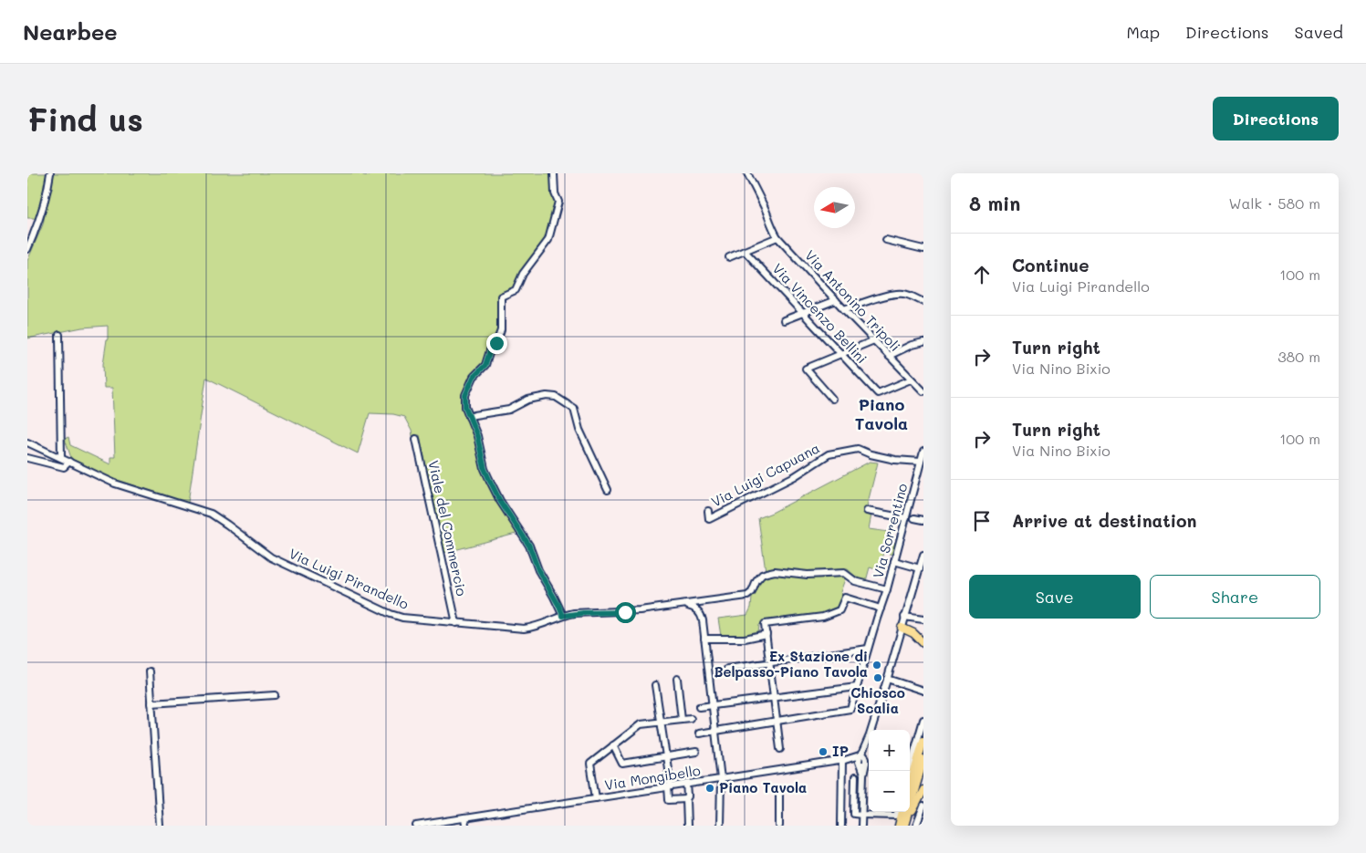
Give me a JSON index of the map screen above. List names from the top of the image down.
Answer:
{
  "streets": {
    "street": [
      "Via Antonino Tripoli",
      "Via Vincenzo Bellini",
      "Via Luigi Capuana",
      "Viale del Commercio",
      "Via Sorrentino",
      "Via Luigi Pirandello",
      "Via Mongibello"
    ]
  },
  "crossings": [
    ["Via Antonino Tripoli", "Via Vincenzo Bellini"],
    ["Via Luigi Capuana", "Via Sorrentino"],
    ["Viale del Commercio", "Via Luigi Pirandello"],
    ["Via Sorrentino", "Via Luigi Pirandello"]
  ],
  "districts": ["Piano Tavola"],
  "places": [
    "Ex Stazione di Belpasso-Piano Tavola",
    "Chiosco Scalia",
    "IP",
    "Piano Tavola"
  ],
  "north": "left",
  "page": {
    "header": "Nearbee",
    "nav": ["Map", "Directions", "Saved"],
    "buttons": [
      "Directions",
      ["Save", "Share"]
    ],
    "title": "Find us",
    "heading": ["8 min", "Walk · 580 m"],
    "list": [
      ["Continue", "Via Luigi Pirandello", "100 m"],
      ["Turn right", "Via Nino Bixio", "380 m"],
      ["Turn right", "Via Nino Bixio", "100 m"],
      "Arrive at destination"
    ],
    "map_buttons": ["+", "−"]
  }
}
